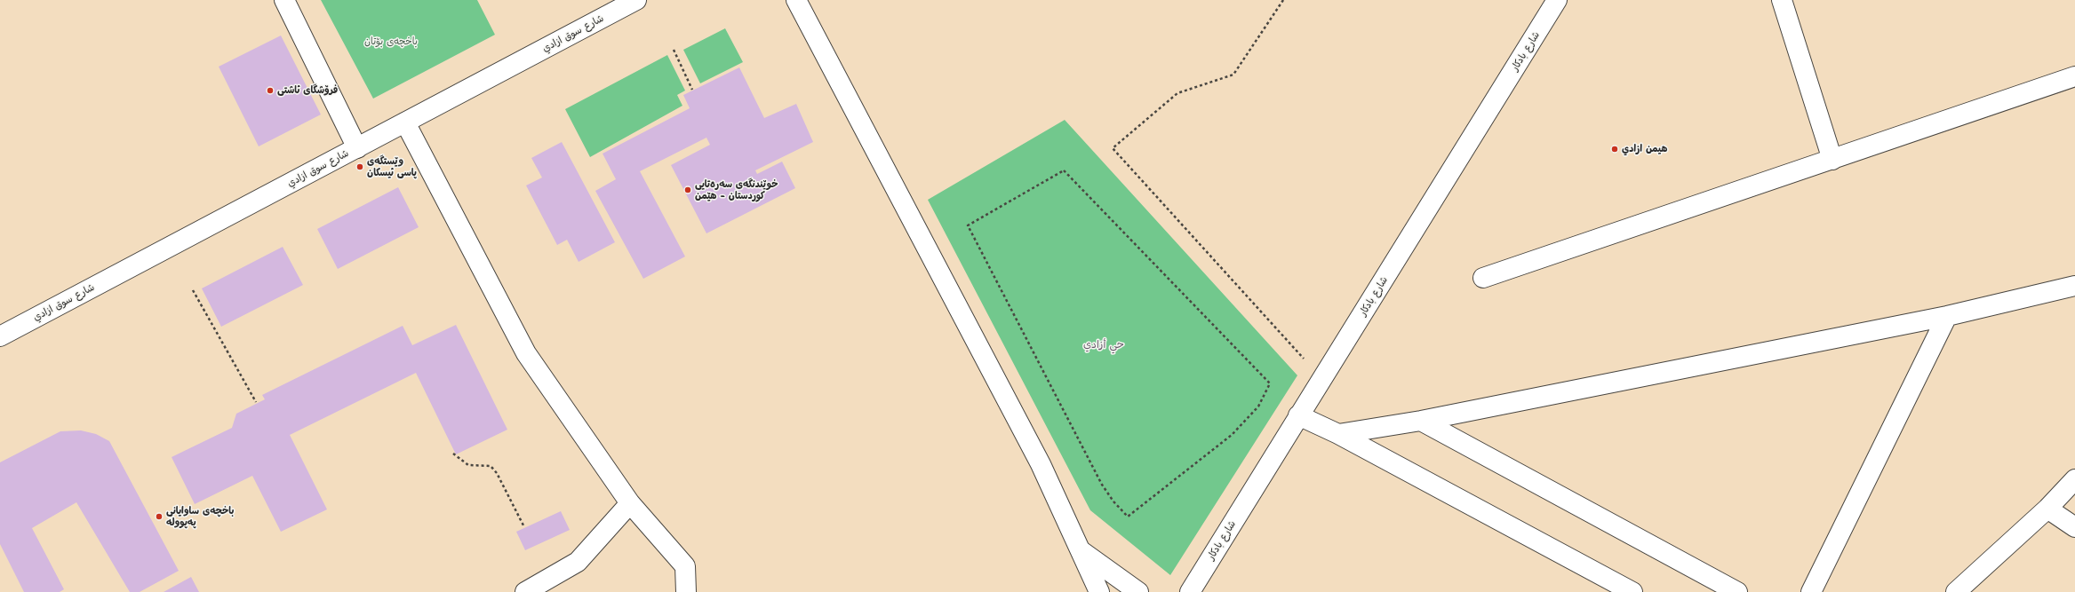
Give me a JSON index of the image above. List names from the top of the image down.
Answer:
{
  "streets": {
    "street": ["شارع سوق ازادي", "شارع بادكار"]
  },
  "districts": ["حي أزادي"],
  "parks": ["باخچەی بۆتان"],
  "places": [
    "فرۆشگای ئاشتی",
    "هيمن ازادي",
    "وێستگەی پاسی ئیسکان",
    "خوێندنگەی سەرەتایی کوردستان - هێمن",
    "باخچەی ساوایانی پەپوولە"
  ]
}
